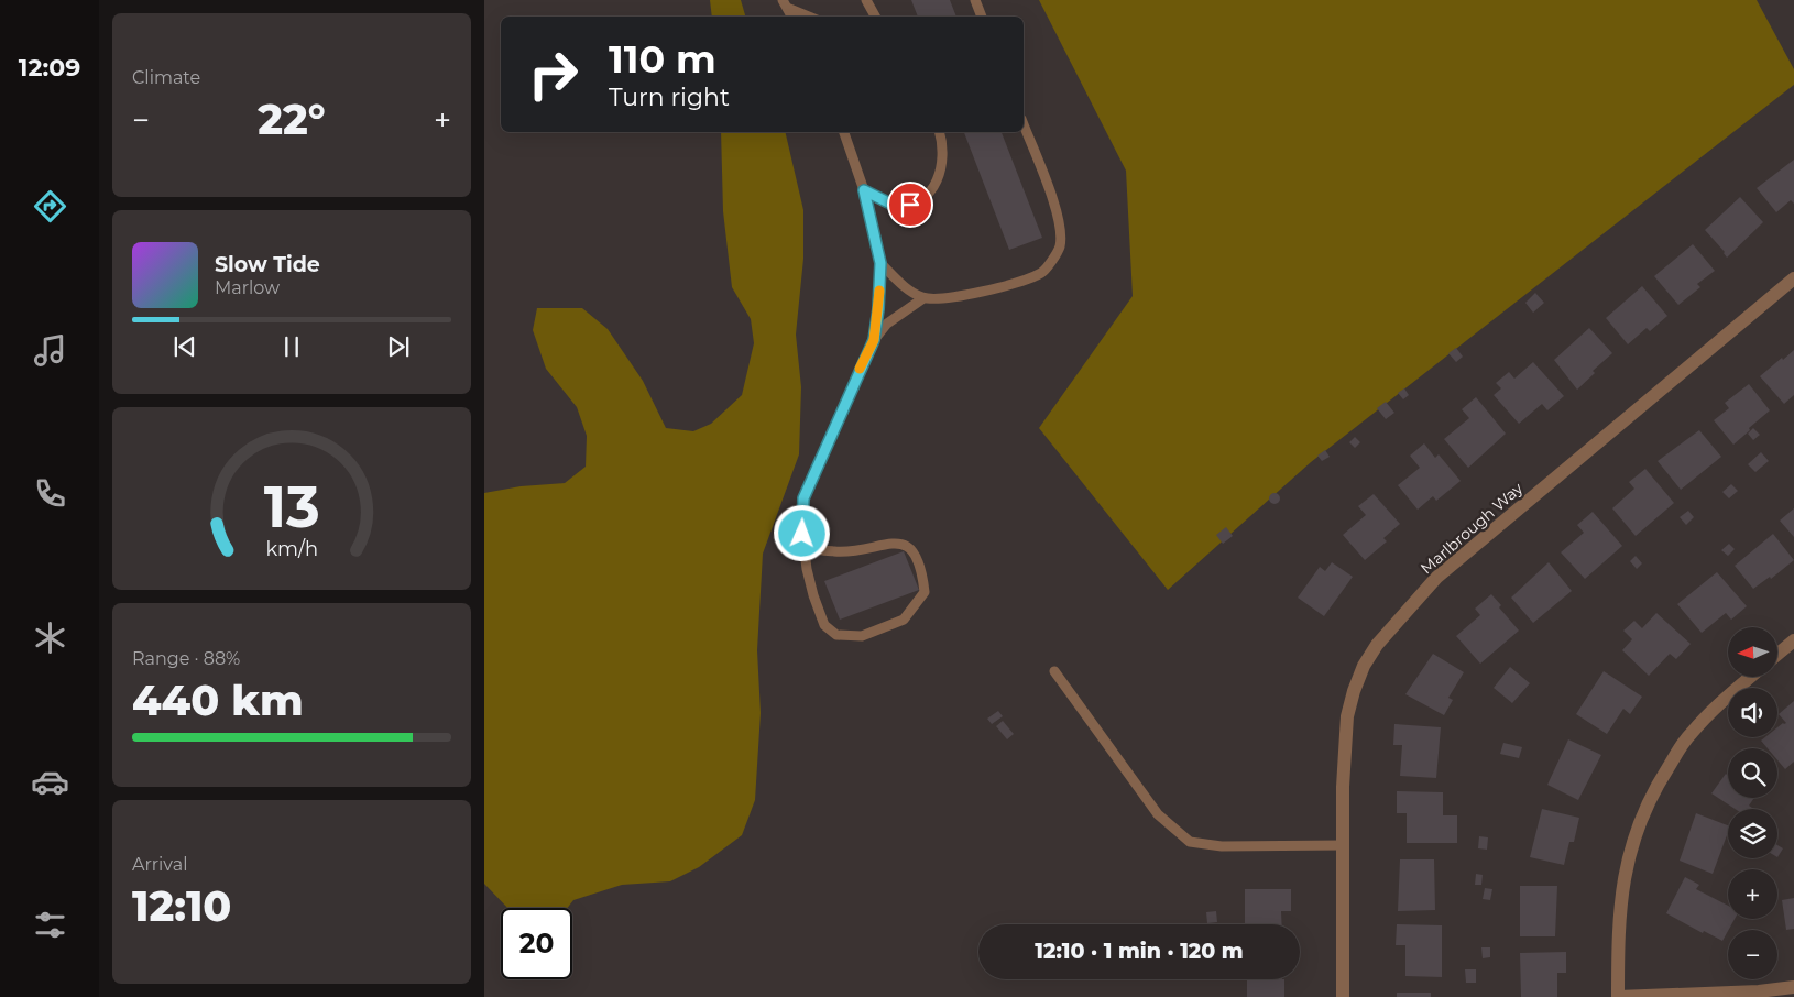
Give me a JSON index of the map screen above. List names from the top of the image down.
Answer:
{
  "streets": {
    "street": ["Marlbrough Way"]
  },
  "north": "left",
  "page": {
    "tabs": "12:09",
    "tile": [
      "Climate",
      ["Range · 88%", "440 km"],
      ["Arrival", "12:10"]
    ],
    "turn": ["110 m", "Turn right"],
    "heat": ["−", "22°", "+"],
    "song": ["Slow Tide", "Marlow"],
    "map_buttons": ["+", "−"],
    "limit": "20",
    "trip": "12:10 · 1 min · 120 m",
    "gauge": ["13", "km/h"]
  }
}
